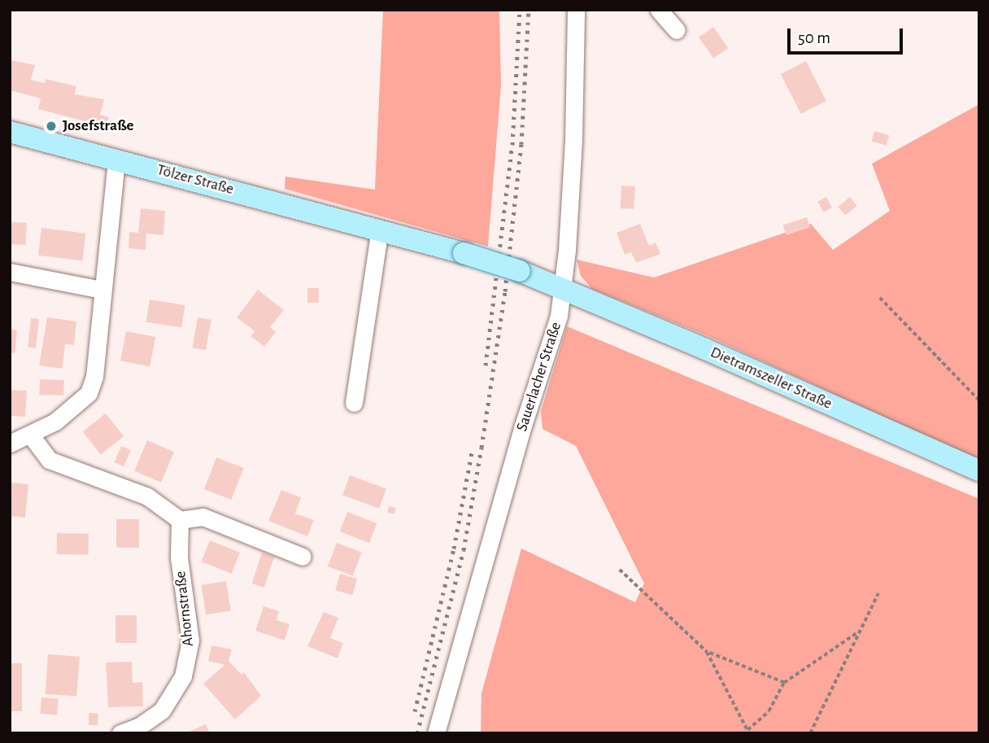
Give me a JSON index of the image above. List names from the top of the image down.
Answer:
{
  "streets": {
    "main road": ["Tölzer Straße", "Dietramszeller Straße"],
    "street": ["Sauerlacher Straße", "Ahornstraße"]
  },
  "crossings": [
    ["Tölzer Straße", "Sauerlacher Straße"],
    ["Tölzer Straße", "Dietramszeller Straße"],
    ["Sauerlacher Straße", "Dietramszeller Straße"]
  ],
  "places": ["Josefstraße"],
  "scale_bar": "50 m"
}
